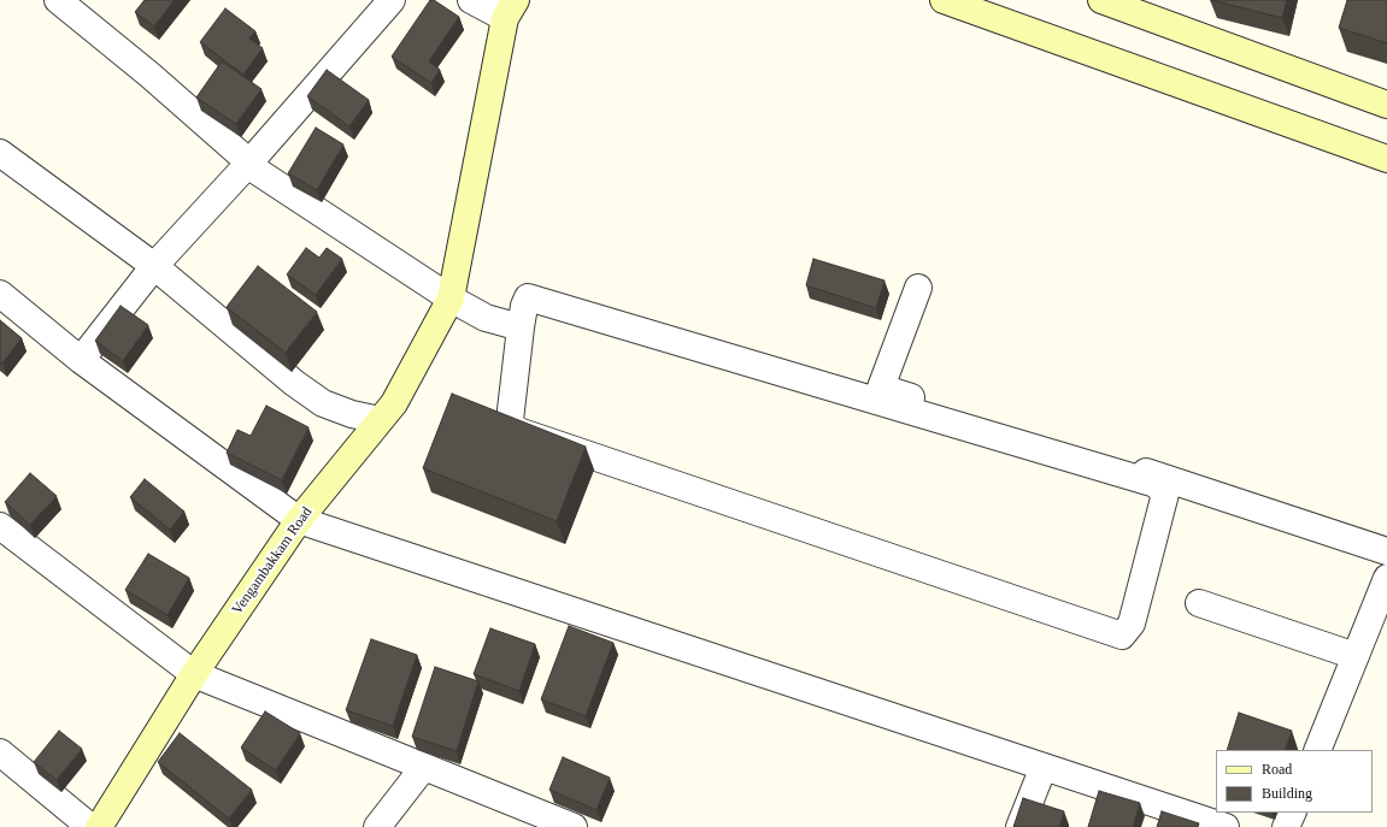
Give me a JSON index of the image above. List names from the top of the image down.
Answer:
{
  "streets": {
    "main road": ["Vengambakkam Road"]
  },
  "legend": ["Road", "Building"]
}
